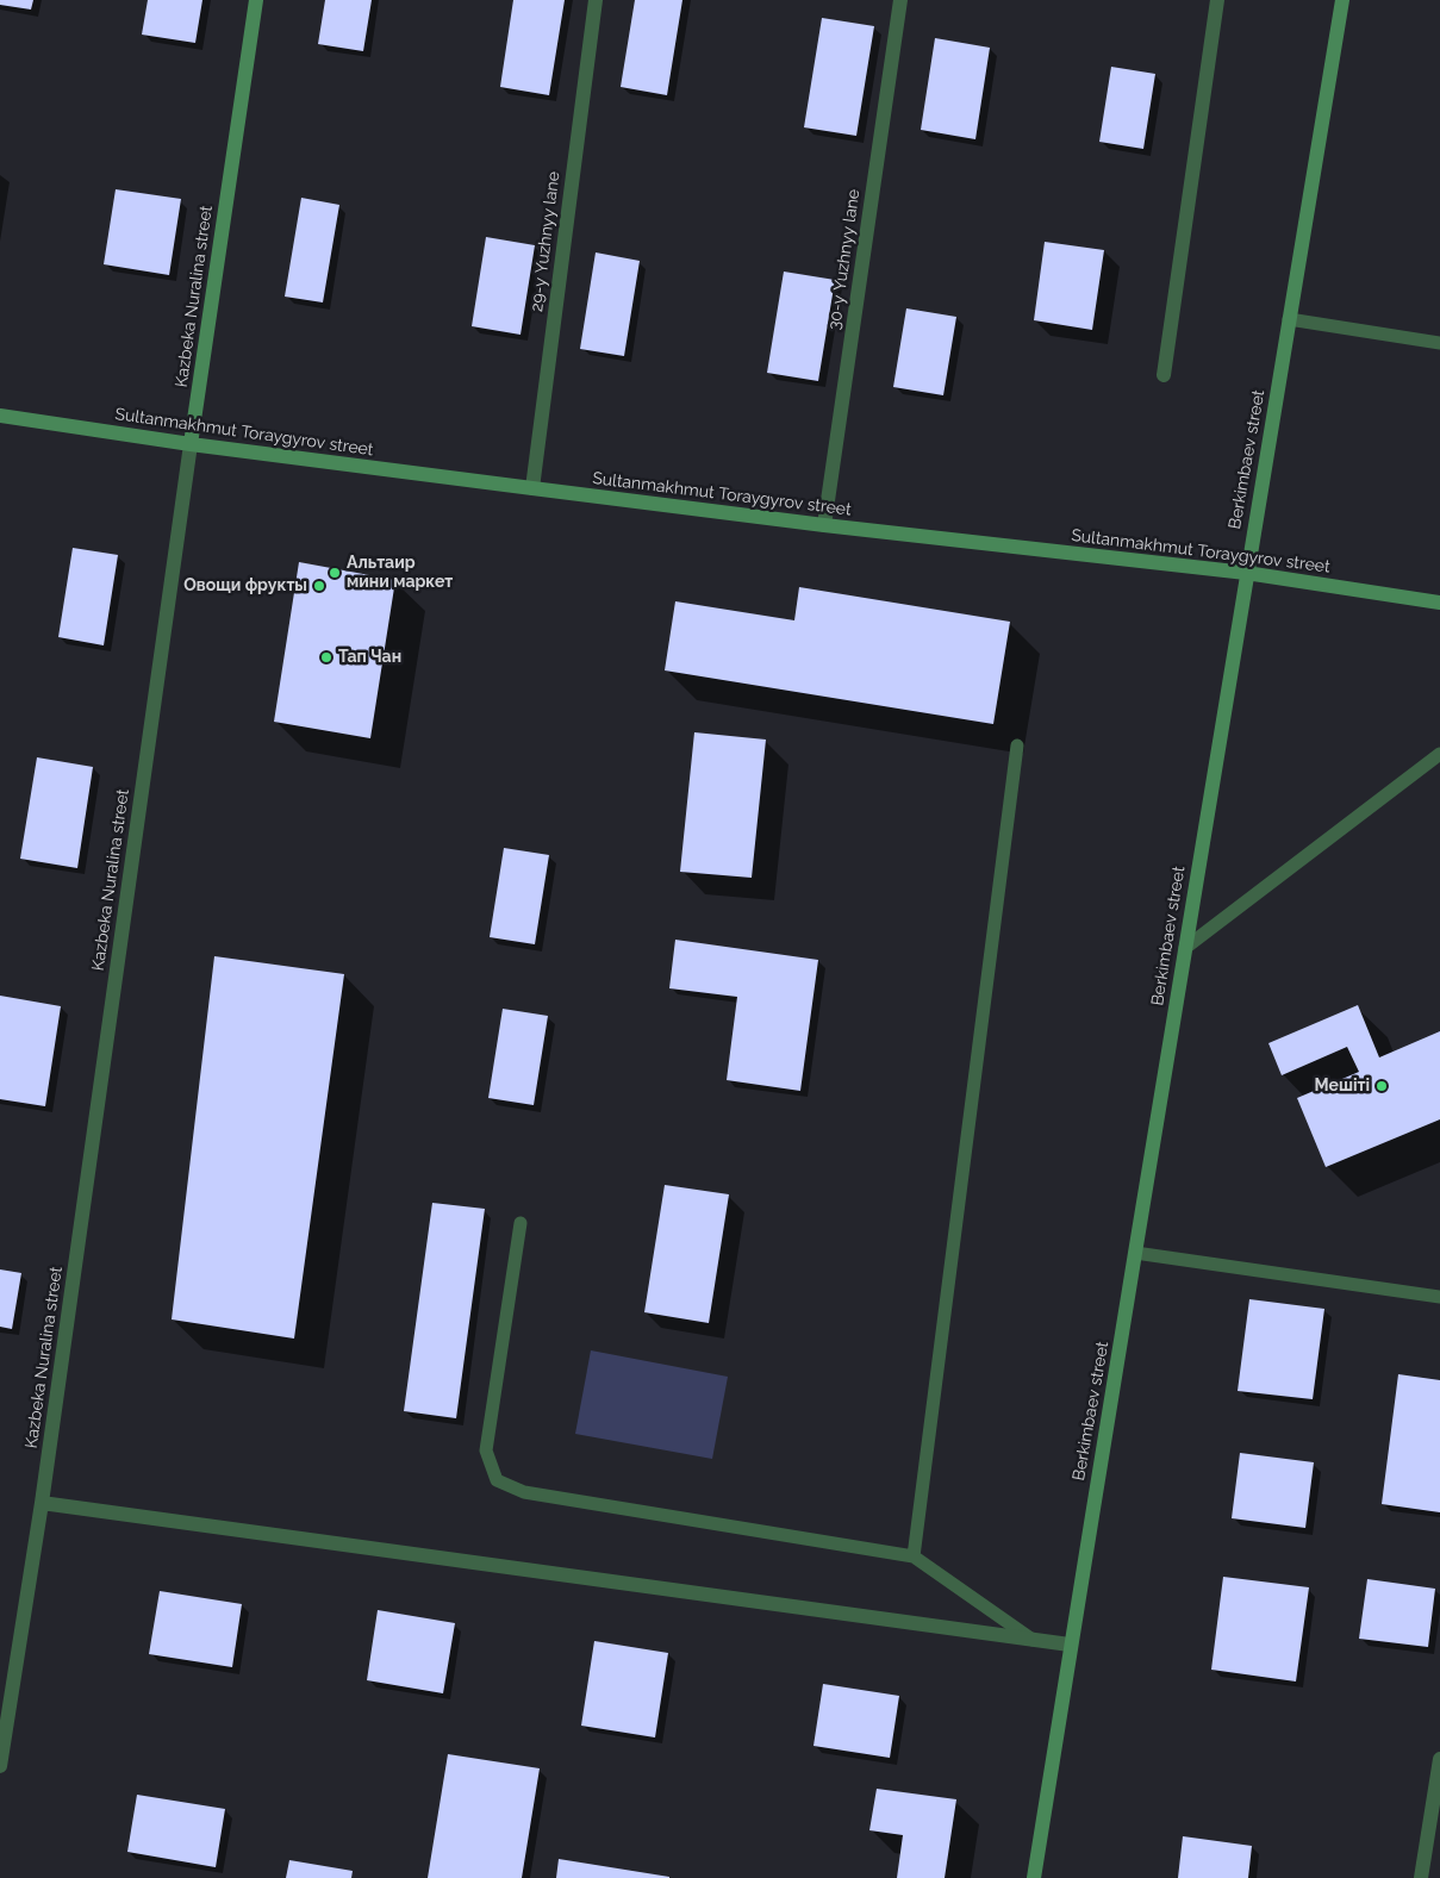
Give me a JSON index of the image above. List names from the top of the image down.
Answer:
{
  "streets": {
    "street": [
      "29-y Yuzhnyy lane",
      "30-y Yuzhnyy lane",
      "Kazbeka Nuralina street",
      "Sultanmakhmut Toraygyrov street",
      "Berkimbaev street"
    ]
  },
  "crossings": [
    ["29-y Yuzhnyy lane", "Sultanmakhmut Toraygyrov street"],
    ["30-y Yuzhnyy lane", "Sultanmakhmut Toraygyrov street"],
    ["Kazbeka Nuralina street", "Sultanmakhmut Toraygyrov street"],
    ["Sultanmakhmut Toraygyrov street", "Berkimbaev street"]
  ],
  "places": [
    "Альтаир мини маркет",
    "Овощи фрукты",
    "Тап Чан",
    "Мешіті"
  ]
}
